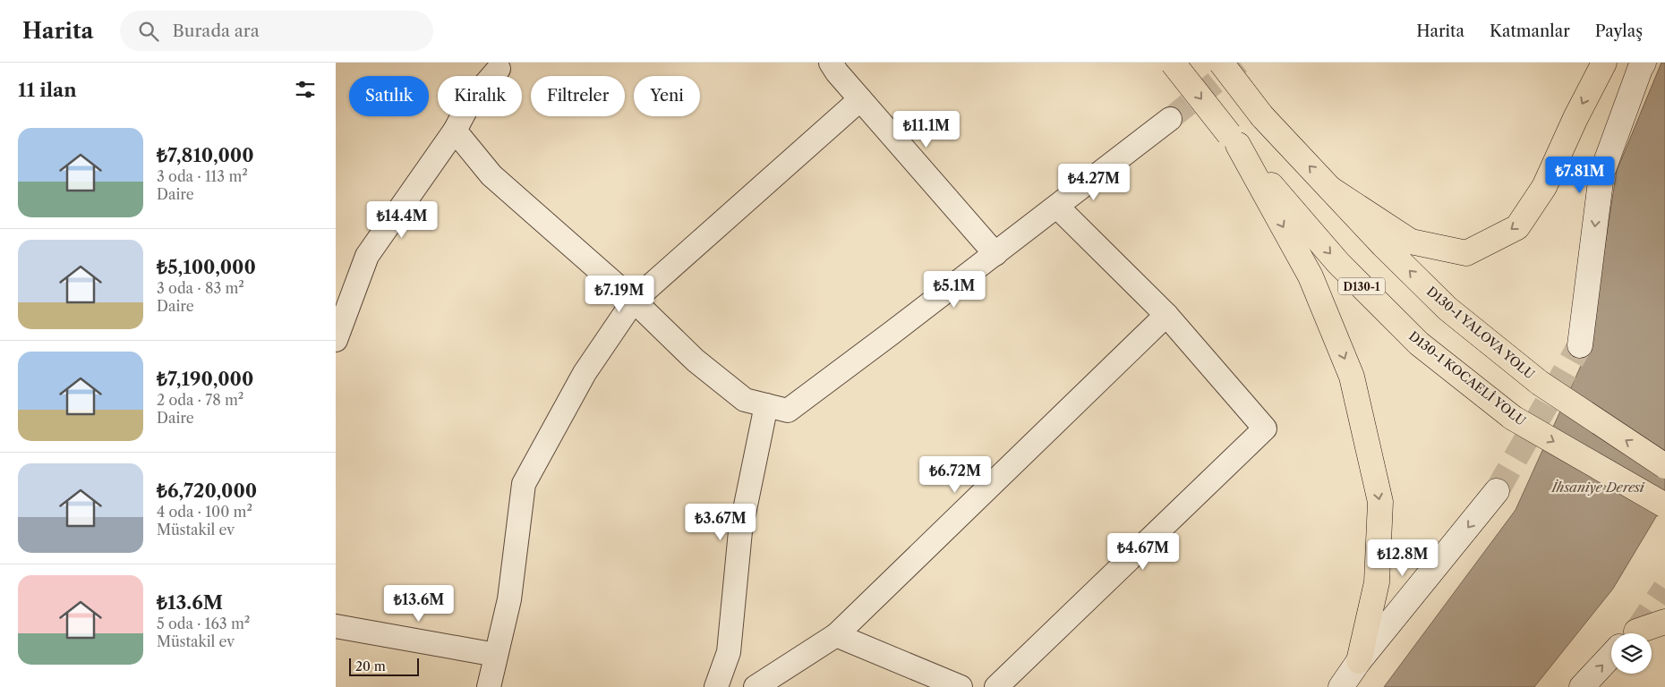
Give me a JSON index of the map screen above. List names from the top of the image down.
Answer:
{
  "streets": {
    "highway": ["D130-1", "D130-1 YALOVA YOLU", "D130-1 KOCAELİ YOLU"]
  },
  "crossings": [
    ["D130-1", "D130-1 KOCAELİ YOLU"]
  ],
  "one_way": ["D130-1 YALOVA YOLU", "D130-1 KOCAELİ YOLU"],
  "water": ["İhsaniye Deresi"],
  "scale_bar": "20 m",
  "page": {
    "header": "Harita",
    "search": "Burada ara",
    "nav": ["Harita", "Katmanlar", "Paylaş"],
    "heading": "11 ilan",
    "chip": [
      "Satılık",
      "Kiralık",
      "Filtreler",
      "Yeni"
    ],
    "price": [
      "₺11.1M",
      "₺7.81M",
      "₺4.27M",
      "₺14.4M",
      "₺5.1M",
      "₺7.19M",
      "₺6.72M",
      "₺3.67M",
      "₺4.67M",
      "₺12.8M",
      "₺13.6M"
    ],
    "list": [
      {
        "name": "₺7,810,000",
        "note": "3 oda · 113 m² · Daire"
      },
      {
        "name": "₺5,100,000",
        "note": "3 oda · 83 m² · Daire"
      },
      {
        "name": "₺7,190,000",
        "note": "2 oda · 78 m² · Daire"
      },
      {
        "name": "₺6,720,000",
        "note": "4 oda · 100 m² · Müstakil ev"
      },
      {
        "name": "₺13.6M",
        "note": "5 oda · 163 m² · Müstakil ev"
      }
    ],
    "scale": "20 m"
  }
}
